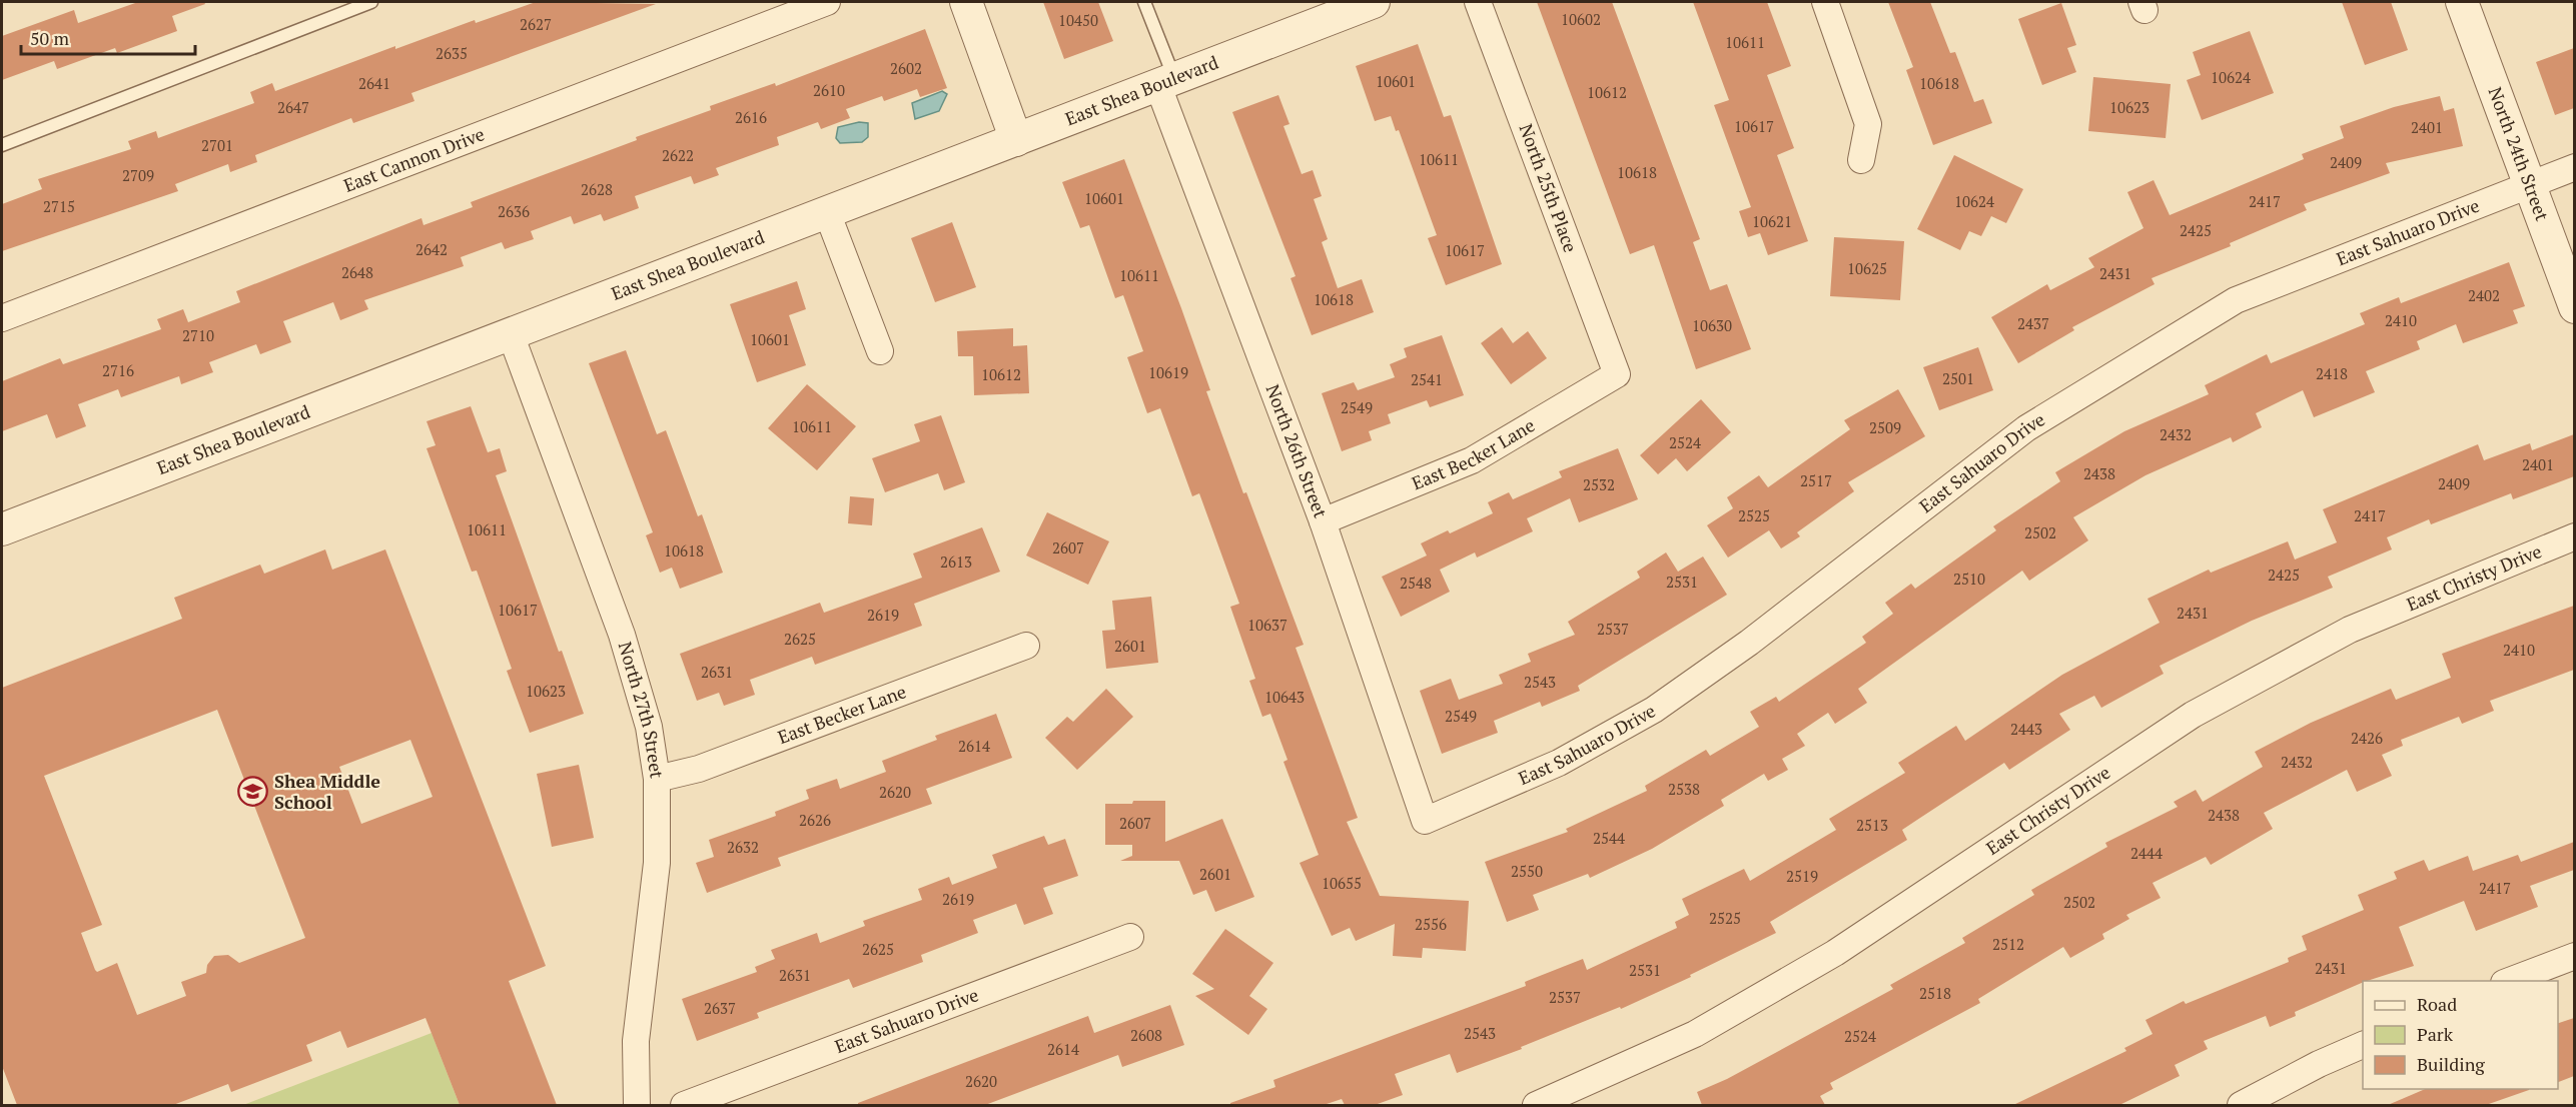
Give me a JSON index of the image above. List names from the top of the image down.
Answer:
{
  "streets": {
    "street": [
      "East Shea Boulevard",
      "North 24th Street",
      "East Cannon Drive",
      "North 25th Place",
      "East Sahuaro Drive",
      "North 26th Street",
      "East Becker Lane",
      "East Christy Drive",
      "North 27th Street"
    ]
  },
  "crossings": [
    ["East Shea Boulevard", "North 26th Street"],
    ["East Shea Boulevard", "North 27th Street"],
    ["North 24th Street", "East Sahuaro Drive"],
    ["North 25th Place", "East Becker Lane"],
    ["East Sahuaro Drive", "North 26th Street"],
    ["North 26th Street", "East Becker Lane"],
    ["East Becker Lane", "North 27th Street"]
  ],
  "places": {
    "school or university": ["Shea Middle School"]
  },
  "house_numbers": [
    "10602",
    "10450",
    "2627",
    "10611",
    "2635",
    "2602",
    "10624",
    "10601",
    "2641",
    "10618",
    "2610",
    "10612",
    "2647",
    "10623",
    "2616",
    "10617",
    "2401",
    "2701",
    "2622",
    "10611",
    "2409",
    "10618",
    "2709",
    "2628",
    "10601",
    "10624",
    "2417",
    "2715",
    "2636",
    "10621",
    "2425",
    "2642",
    "10617",
    "10625",
    "2648",
    "2431",
    "10611",
    "2402",
    "10618",
    "2410",
    "2437",
    "10630",
    "2710",
    "10601",
    "2716",
    "10619",
    "2418",
    "10612",
    "2501",
    "2541",
    "2549",
    "10611",
    "2509",
    "2432",
    "2524",
    "2401",
    "2438",
    "2517",
    "2409",
    "2532",
    "2525",
    "2417",
    "10611",
    "2502",
    "2607",
    "10618",
    "2613",
    "2425",
    "2510",
    "2531",
    "2548",
    "10617",
    "2431",
    "2619",
    "10637",
    "2537",
    "2625",
    "2601",
    "2410",
    "2631",
    "2543",
    "10623",
    "10643",
    "2549",
    "2443",
    "2426",
    "2614",
    "2432",
    "2538",
    "2620",
    "2438",
    "2626",
    "2607",
    "2513",
    "2544",
    "2632",
    "2444",
    "2550",
    "2601",
    "2519",
    "10655",
    "2417",
    "2619",
    "2502",
    "2525",
    "2556",
    "2512",
    "2625",
    "2431",
    "2531",
    "2631",
    "2518",
    "2537",
    "2637",
    "2543",
    "2608",
    "2524",
    "2614",
    "2620"
  ],
  "legend": ["Road", "Park", "Building"],
  "scale_bar": "50 m"
}
